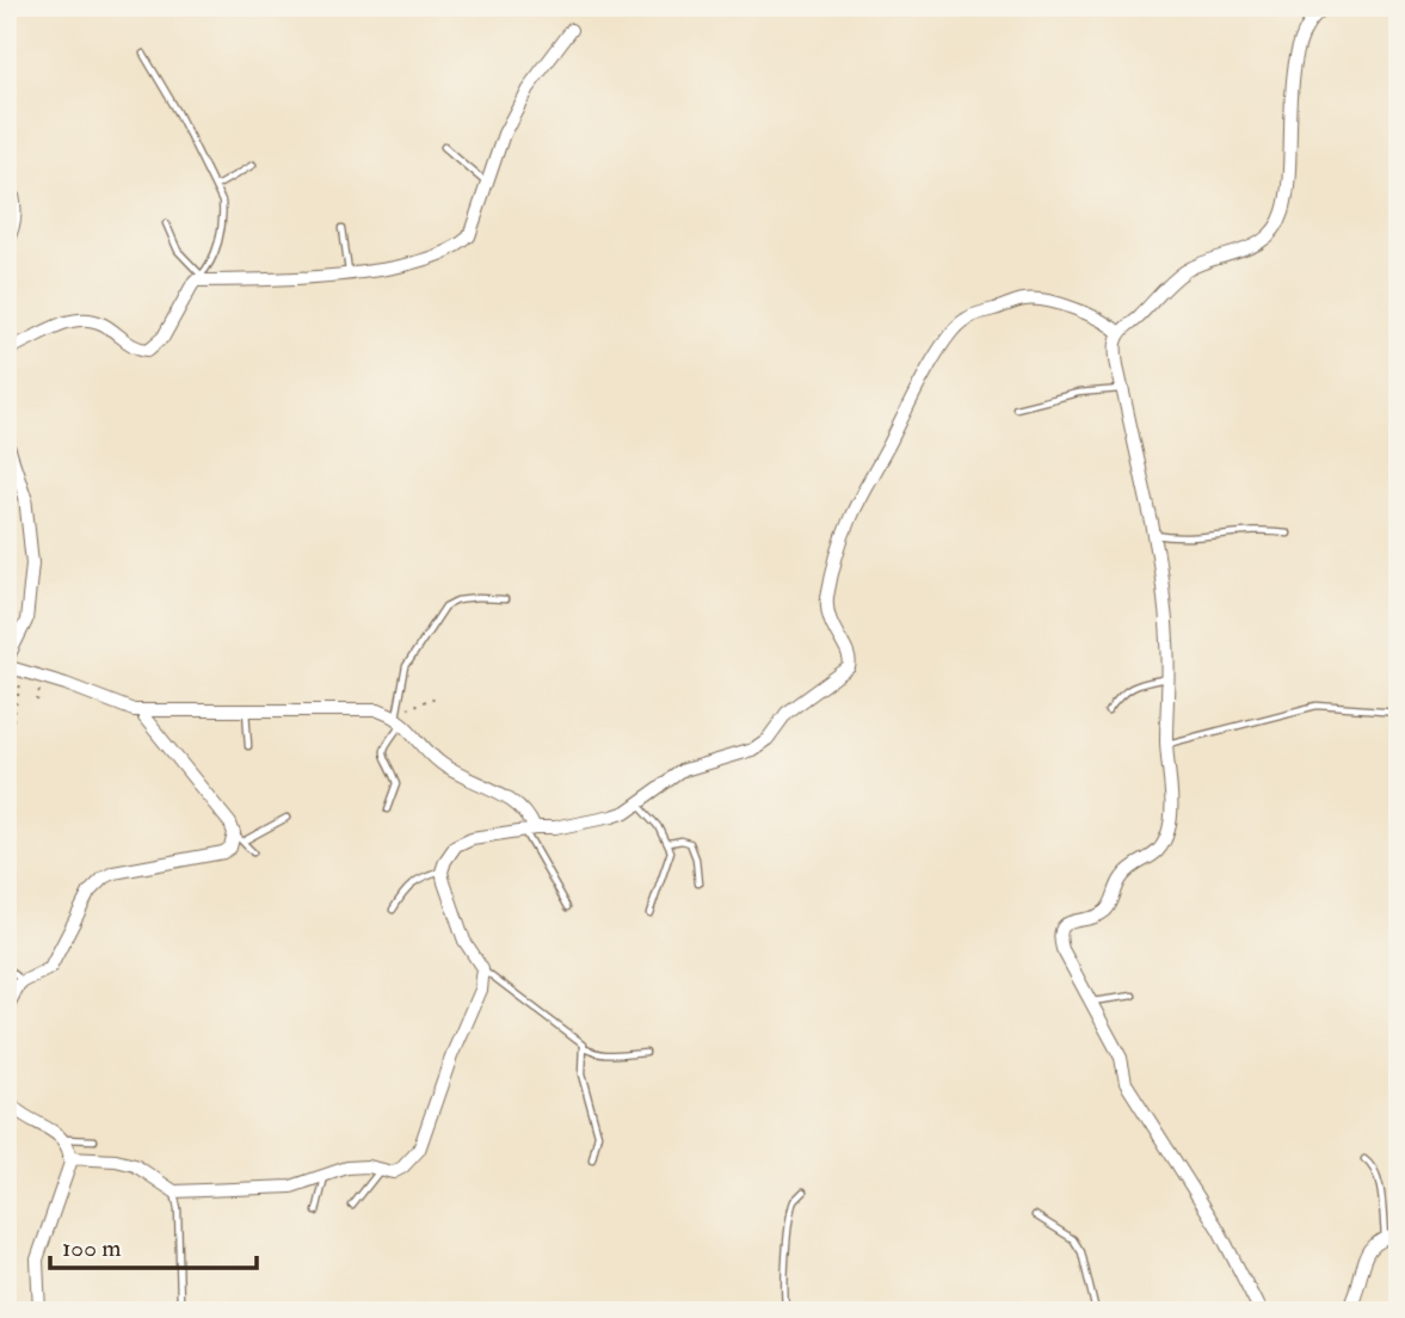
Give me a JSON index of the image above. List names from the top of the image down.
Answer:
{
  "scale_bar": "100 m"
}
